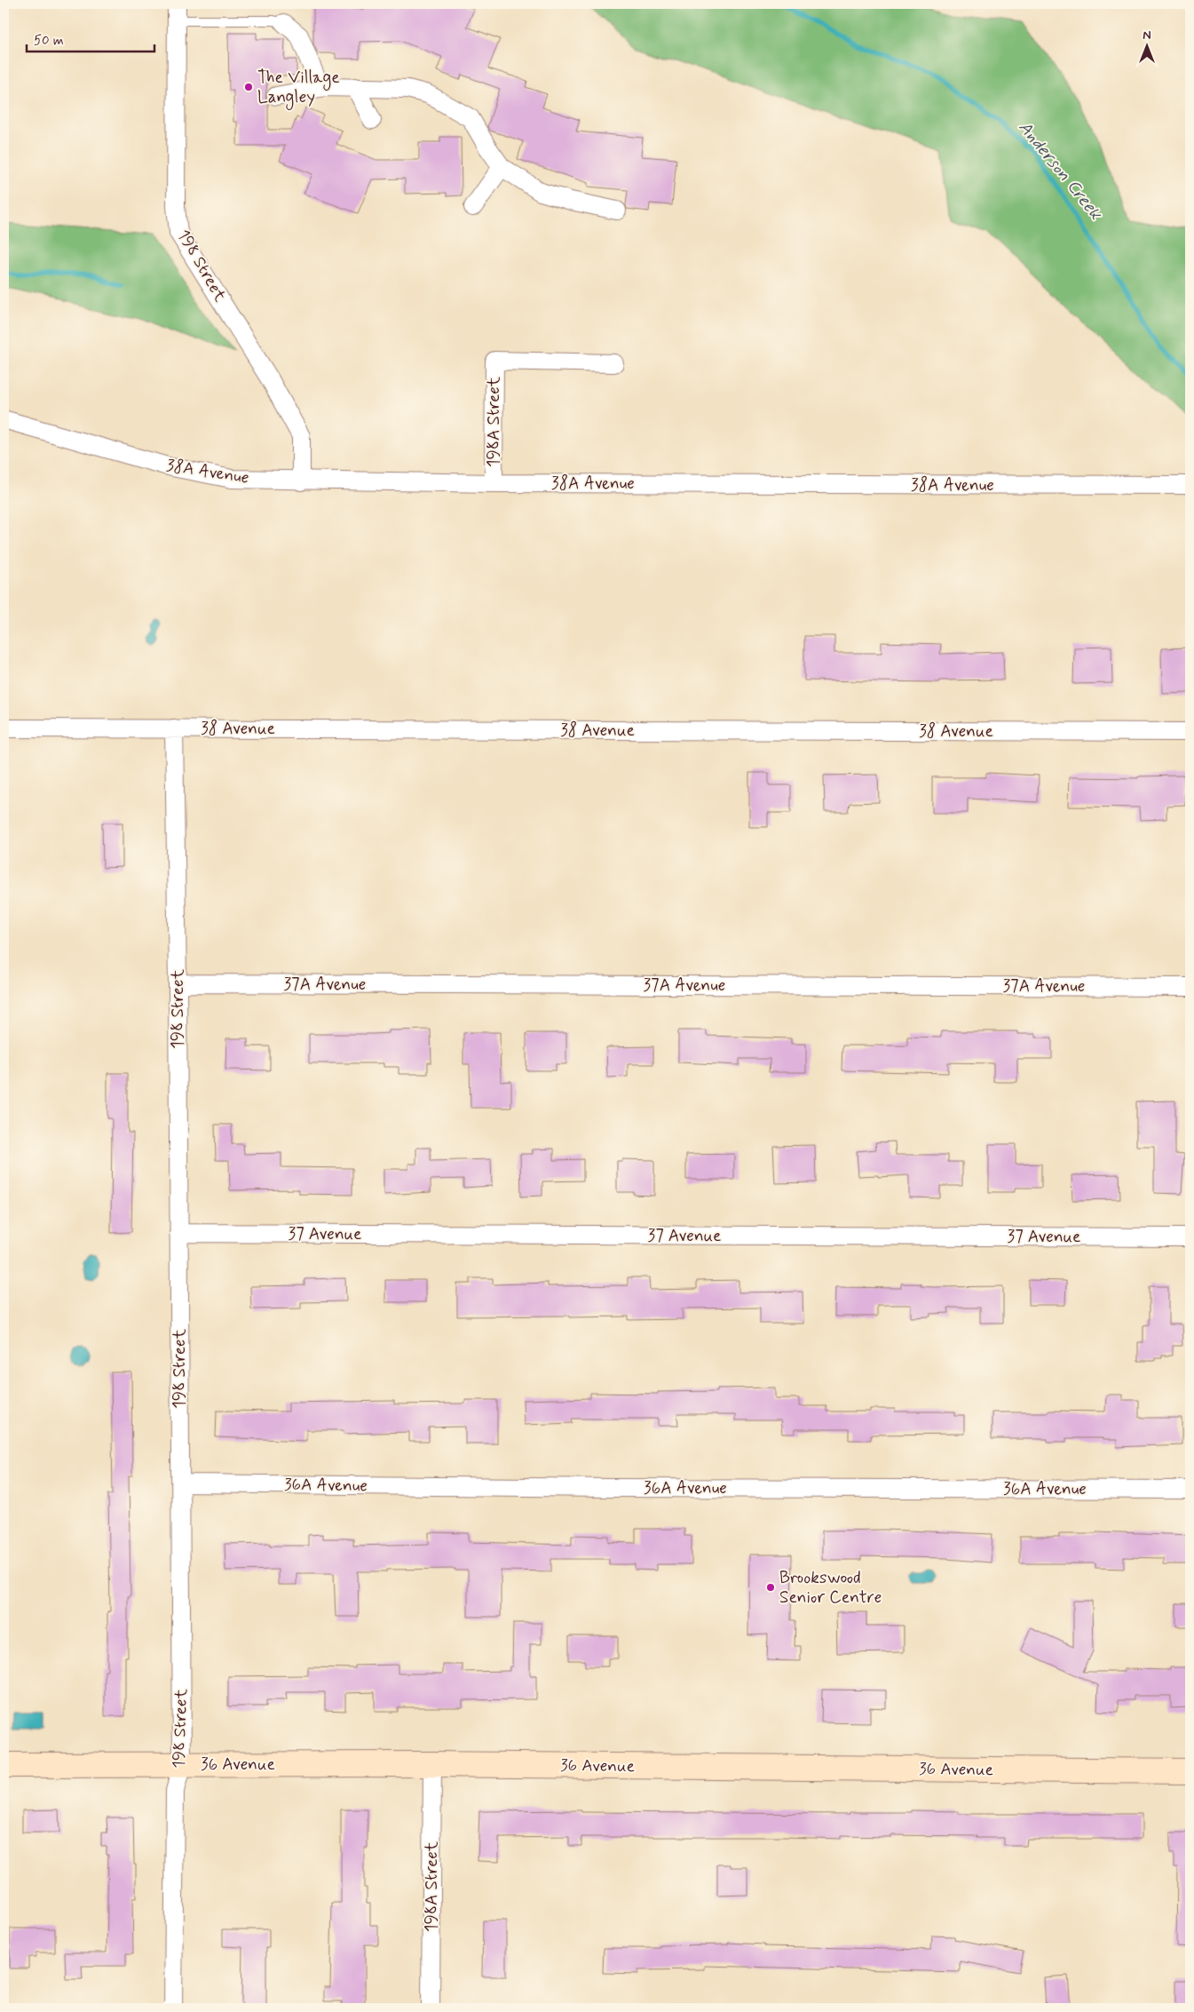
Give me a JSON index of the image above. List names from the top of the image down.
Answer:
{
  "streets": {
    "main road": ["36 Avenue"],
    "street": [
      "198 Street",
      "198A Street",
      "38A Avenue",
      "38 Avenue",
      "37A Avenue",
      "37 Avenue",
      "36A Avenue"
    ]
  },
  "crossings": [
    ["198 Street", "38A Avenue"],
    ["198 Street", "38 Avenue"],
    ["198 Street", "37A Avenue"],
    ["198 Street", "37 Avenue"],
    ["198 Street", "36A Avenue"],
    ["198 Street", "36 Avenue"],
    ["198A Street", "38A Avenue"],
    ["198A Street", "36 Avenue"]
  ],
  "water": ["Anderson Creek"],
  "places": ["The Village Langley", "Brookswood Senior Centre"],
  "scale_bar": "50 m",
  "north": "top"
}
